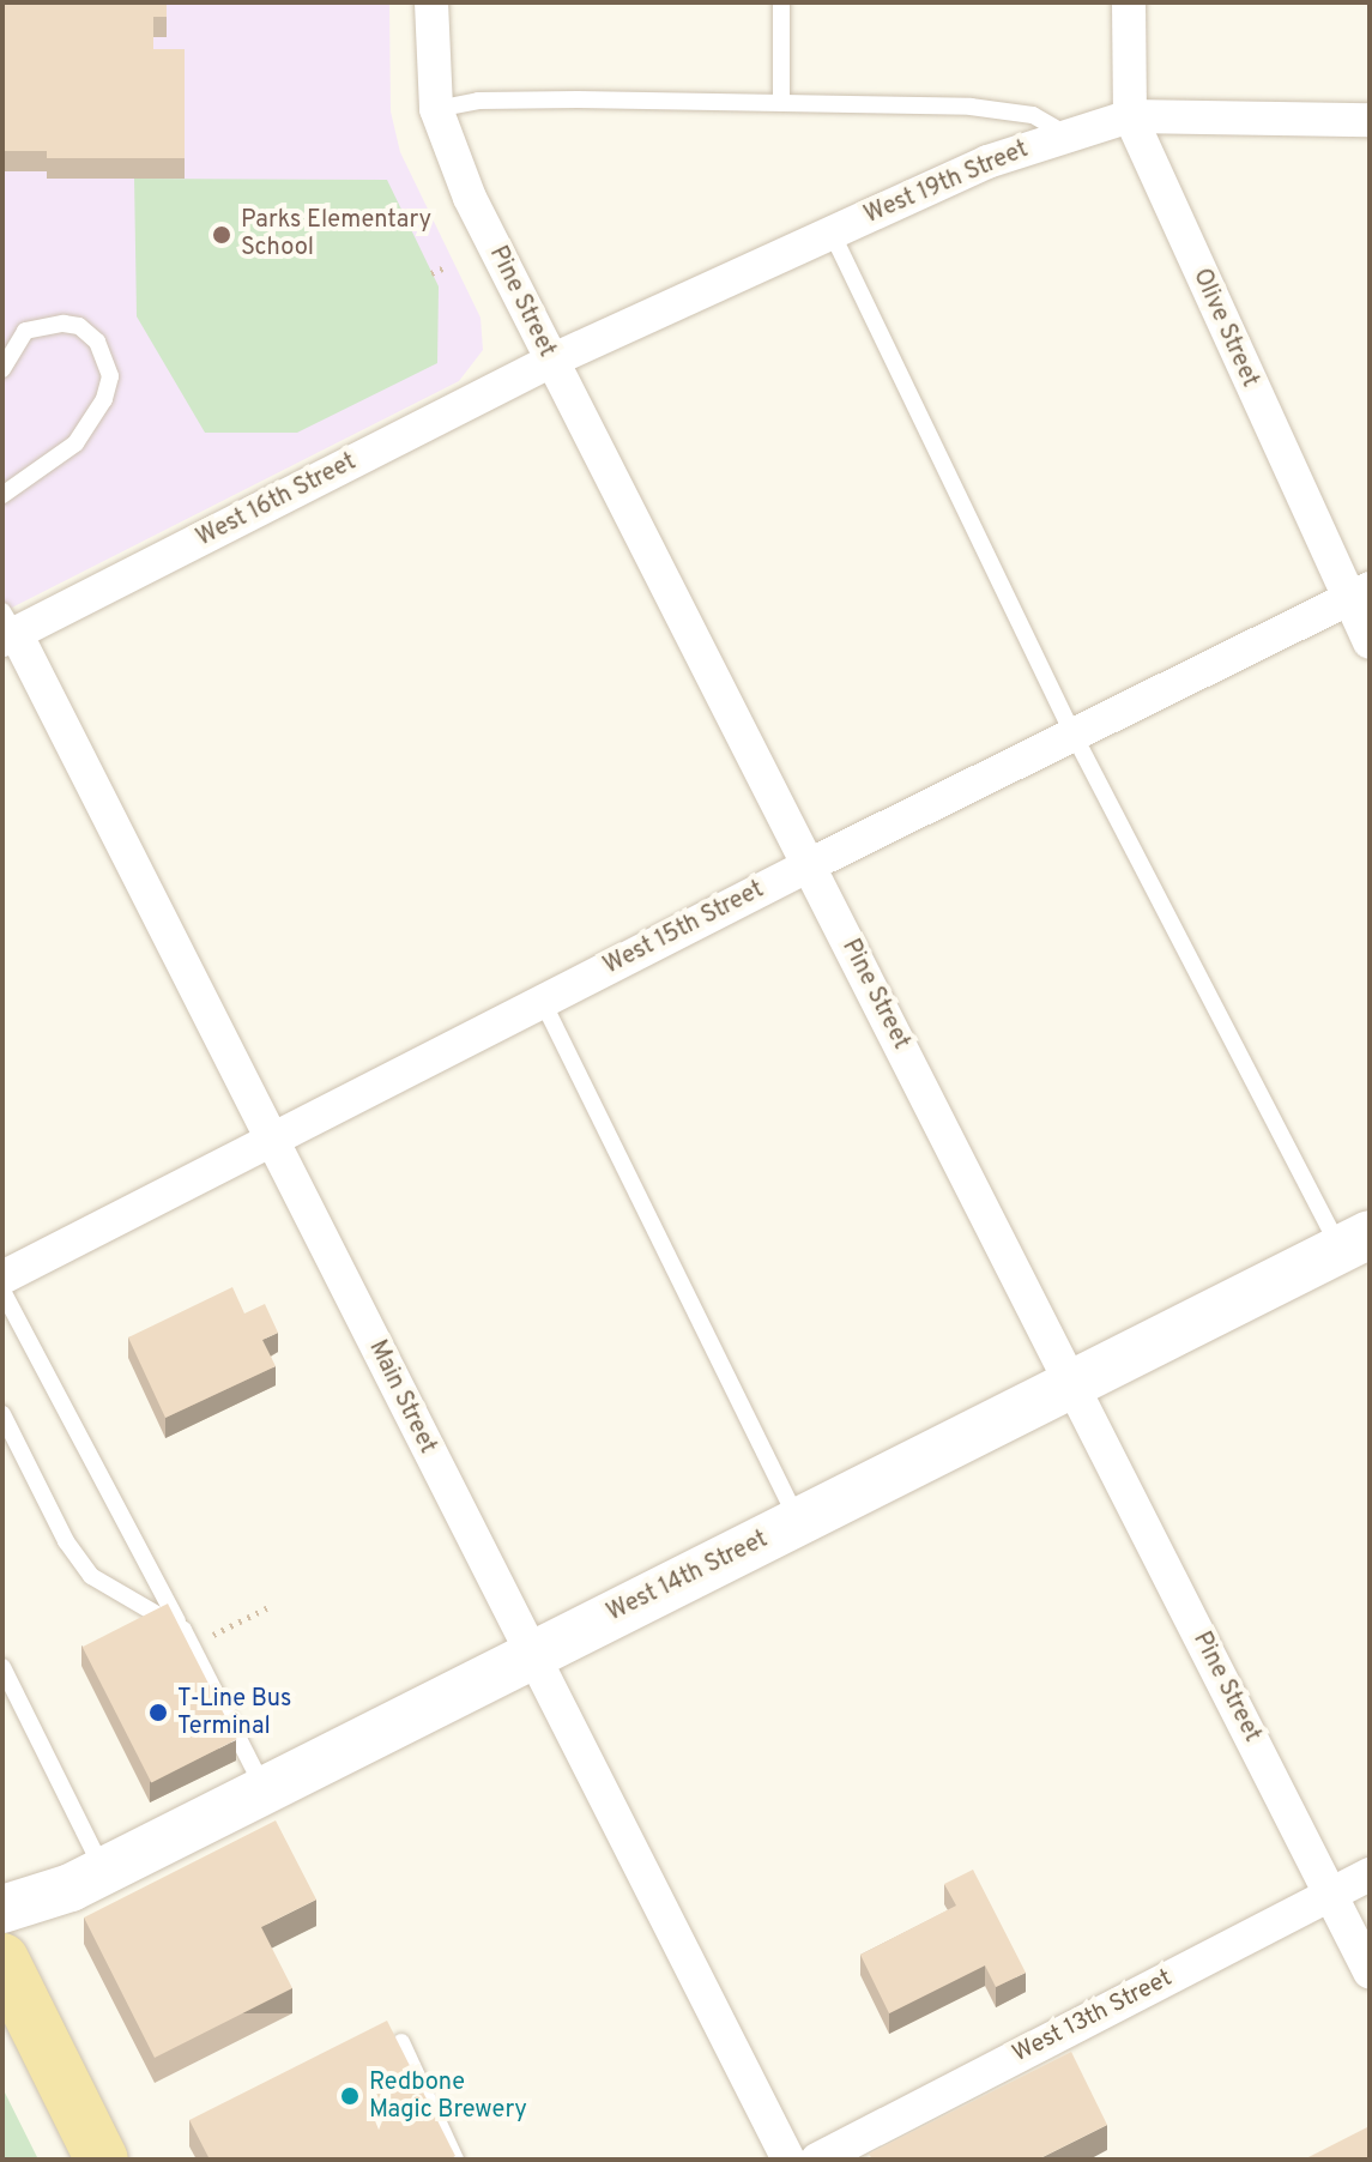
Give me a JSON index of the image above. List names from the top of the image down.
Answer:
{
  "streets": {
    "street": [
      "West 19th Street",
      "Pine Street",
      "Olive Street",
      "West 16th Street",
      "West 15th Street",
      "Main Street",
      "West 14th Street",
      "West 13th Street"
    ]
  },
  "crossings": [
    ["West 19th Street", "Pine Street"],
    ["West 19th Street", "Olive Street"],
    ["West 19th Street", "West 16th Street"],
    ["Pine Street", "West 16th Street"],
    ["Pine Street", "West 15th Street"],
    ["Pine Street", "West 14th Street"],
    ["Pine Street", "West 13th Street"],
    ["Olive Street", "West 15th Street"],
    ["West 16th Street", "Main Street"],
    ["West 15th Street", "Main Street"],
    ["Main Street", "West 14th Street"]
  ],
  "places": ["Parks Elementary School", "T-Line Bus Terminal", "Redbone Magic Brewery"]
}
